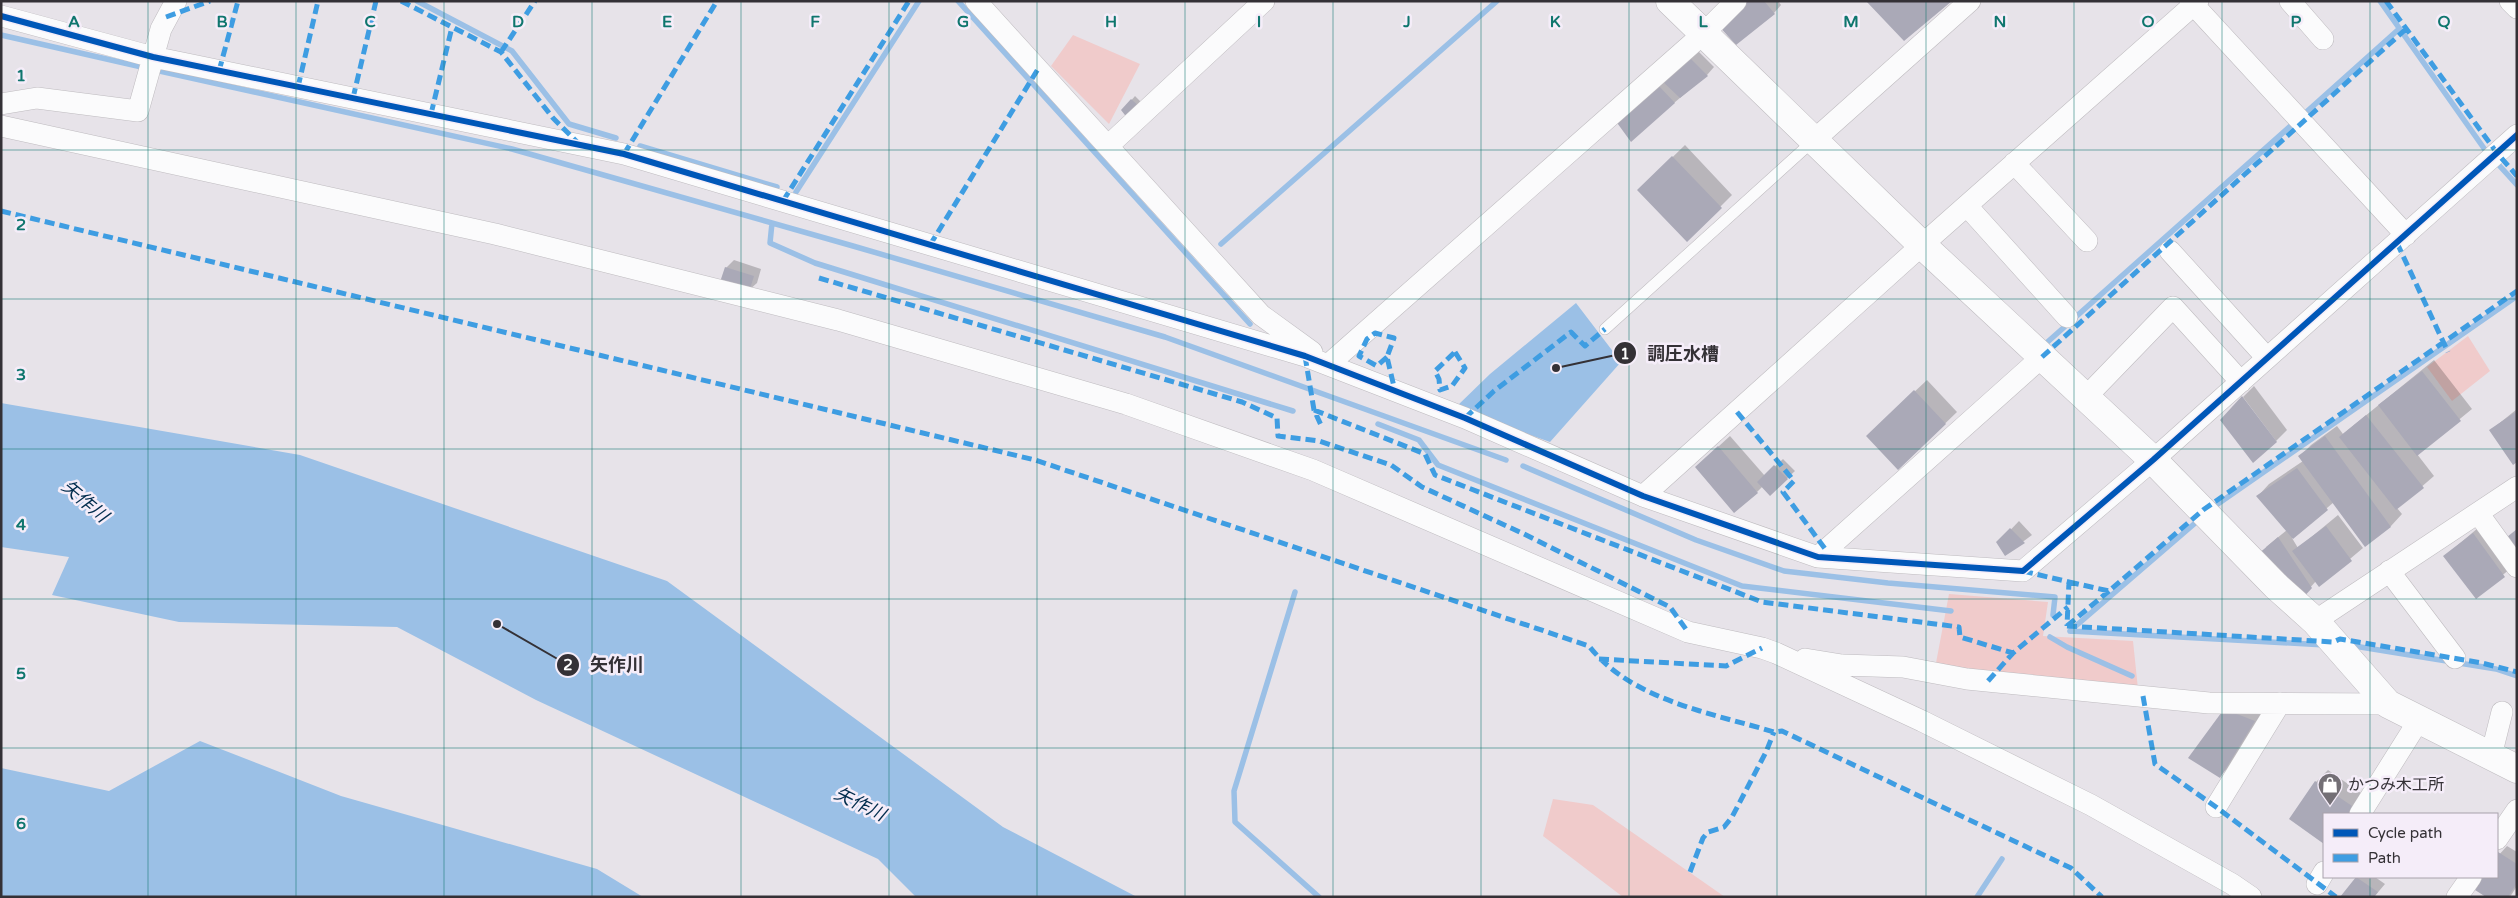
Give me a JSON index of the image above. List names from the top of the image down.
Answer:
{
  "water": ["矢作川"],
  "places": {
    "other": ["調圧水槽", "矢作川"],
    "shop": ["かつみ木工所"]
  },
  "legend": ["Cycle path", "Path"],
  "grid": {
    "columns": [
      "A",
      "B",
      "C",
      "D",
      "E",
      "F",
      "G",
      "H",
      "I",
      "J",
      "K",
      "L",
      "M",
      "N",
      "O",
      "P",
      "Q"
    ],
    "rows": [
      "1",
      "2",
      "3",
      "4",
      "5",
      "6"
    ]
  }
}
